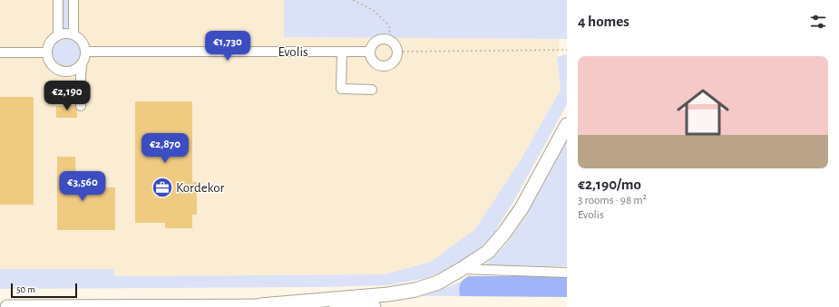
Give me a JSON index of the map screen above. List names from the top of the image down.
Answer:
{
  "streets": {
    "street": ["Evolis"]
  },
  "places": {
    "office": ["Kordekor"]
  },
  "scale_bar": "50 m",
  "page": {
    "heading": "4 homes",
    "price": [
      "€1,730",
      "€2,190",
      "€2,870",
      "€3,560"
    ],
    "list": [
      {
        "name": "€2,190/mo",
        "note": "3 rooms · 98 m² · Evolis"
      }
    ],
    "scale": "50 m"
  }
}
